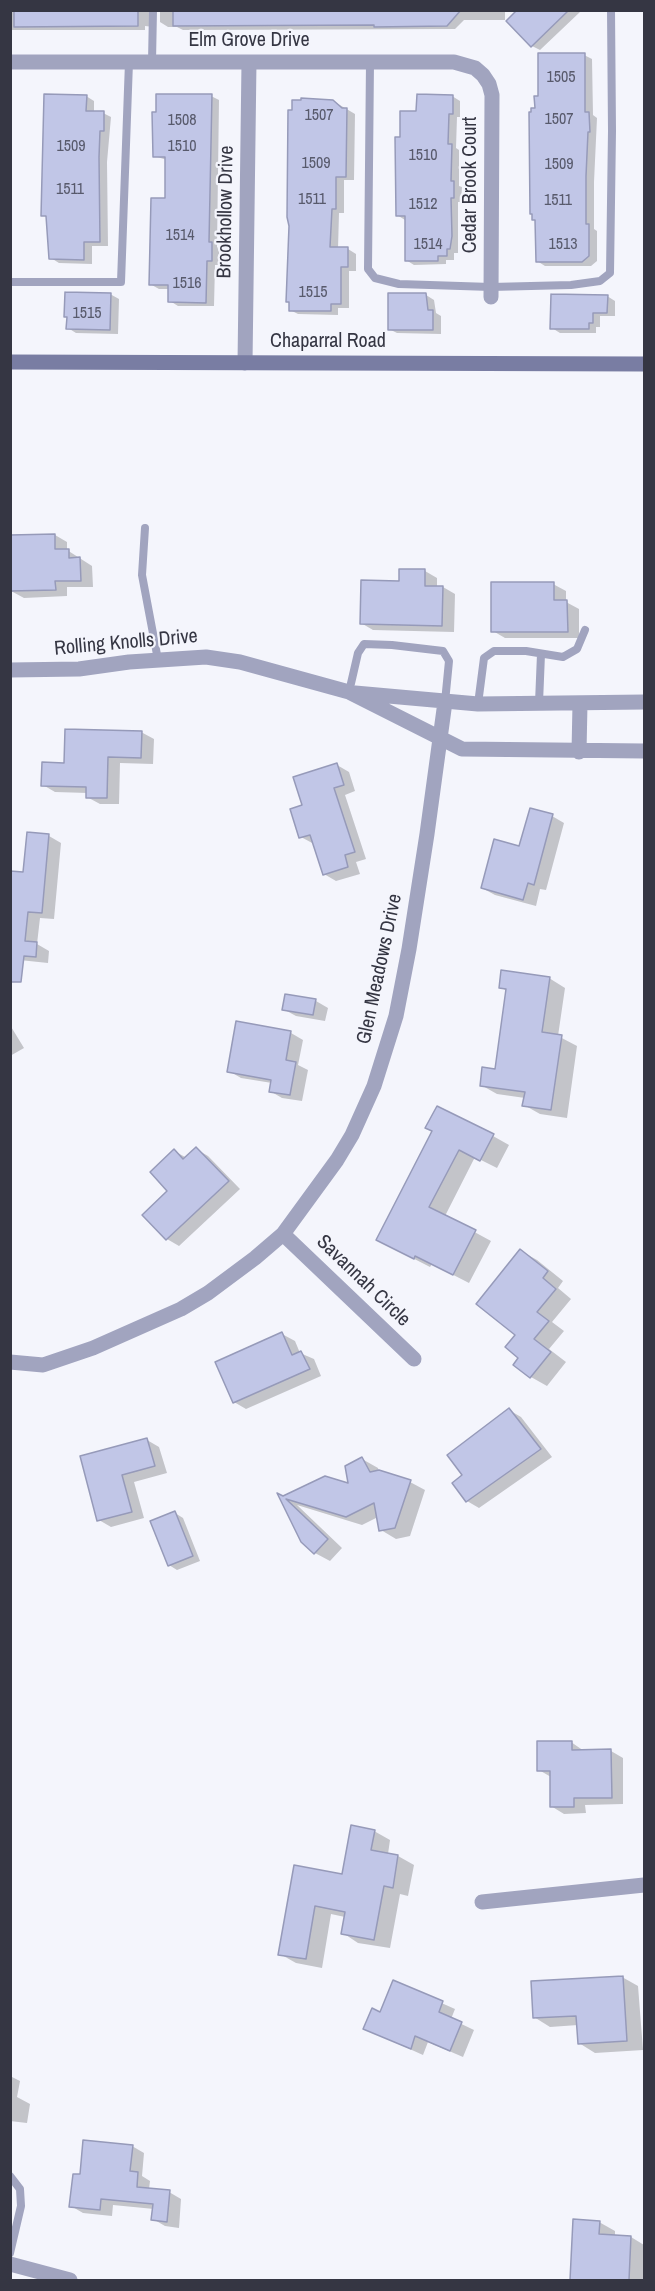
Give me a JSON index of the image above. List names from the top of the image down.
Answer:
{
  "streets": {
    "main road": ["Chaparral Road"],
    "street": [
      "Elm Grove Drive",
      "Cedar Brook Court",
      "Brookhollow Drive",
      "Rolling Knolls Drive",
      "Glen Meadows Drive",
      "Savannah Circle"
    ]
  },
  "crossings": [
    ["Elm Grove Drive", "Cedar Brook Court"],
    ["Elm Grove Drive", "Brookhollow Drive"],
    ["Brookhollow Drive", "Chaparral Road"],
    ["Rolling Knolls Drive", "Glen Meadows Drive"],
    ["Glen Meadows Drive", "Savannah Circle"]
  ],
  "house_numbers": [
    "1505",
    "1507",
    "1507",
    "1508",
    "1509",
    "1510",
    "1510",
    "1509",
    "1509",
    "1511",
    "1511",
    "1511",
    "1512",
    "1514",
    "1514",
    "1513",
    "1516",
    "1515",
    "1515"
  ]
}
